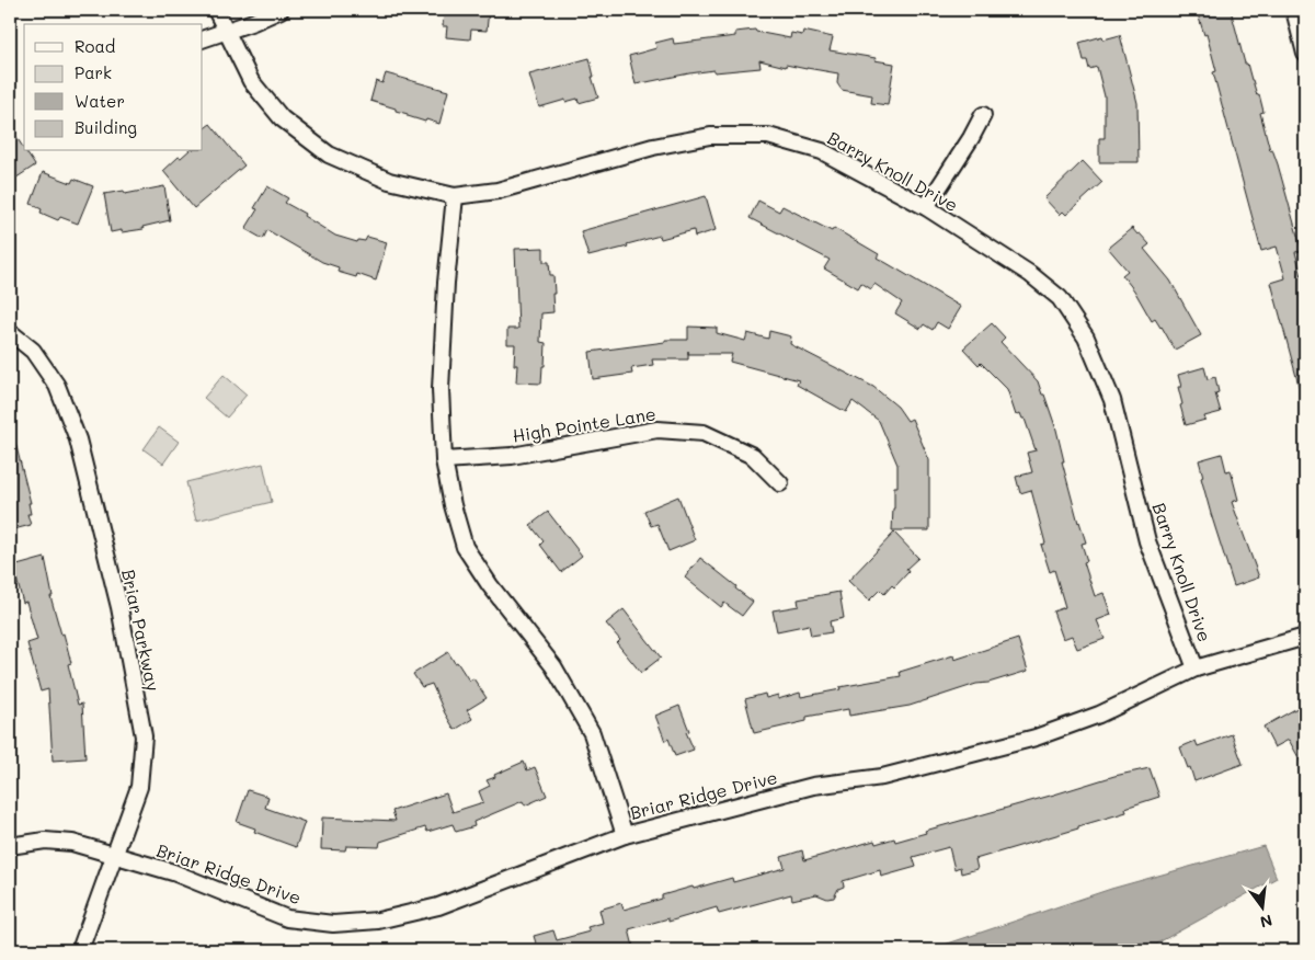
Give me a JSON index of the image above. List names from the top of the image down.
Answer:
{
  "streets": {
    "street": [
      "Barry Knoll Drive",
      "High Pointe Lane",
      "Briar Parkway",
      "Briar Ridge Drive"
    ]
  },
  "crossings": [
    ["Barry Knoll Drive", "Briar Ridge Drive"],
    ["Briar Parkway", "Briar Ridge Drive"]
  ],
  "legend": [
    "Road",
    "Park",
    "Water",
    "Building"
  ],
  "north": "bottom"
}
